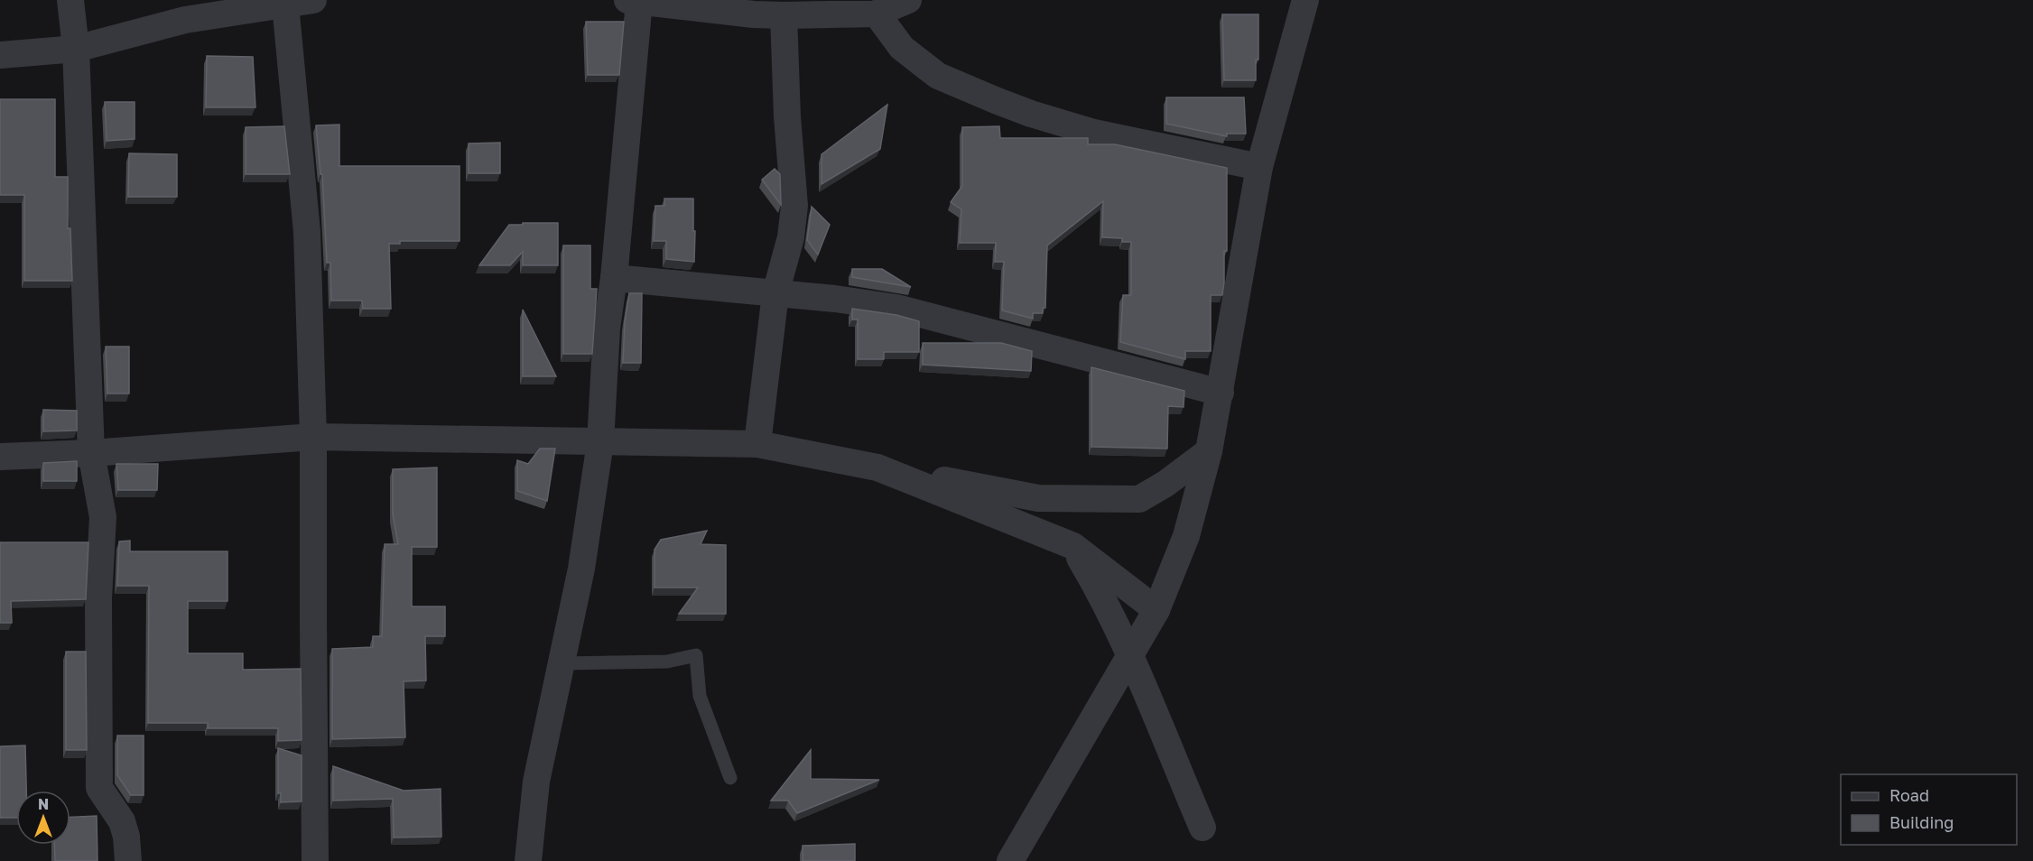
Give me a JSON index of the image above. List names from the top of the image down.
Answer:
{
  "legend": ["Road", "Building"],
  "north": "top"
}
